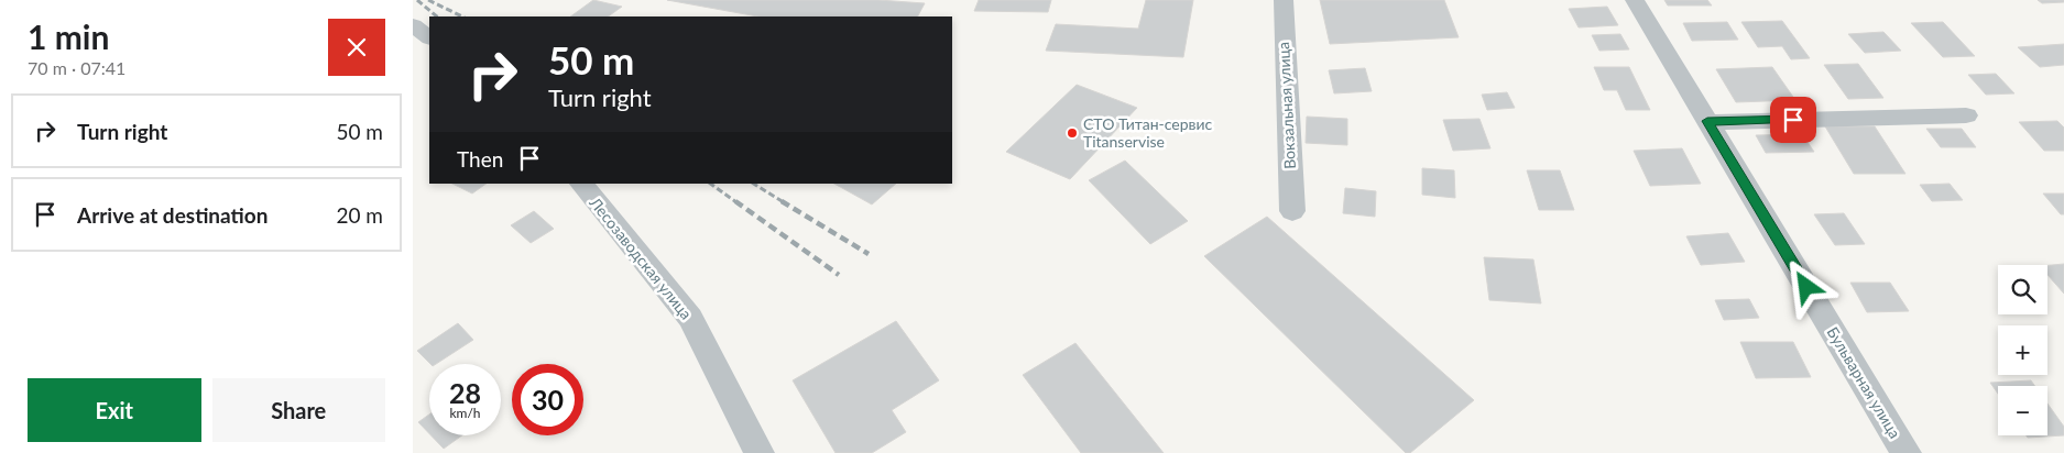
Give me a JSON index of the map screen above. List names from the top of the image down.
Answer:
{
  "streets": {
    "street": ["Вокзальная улица", "Лесозаводская улица", "Бульварная улица"]
  },
  "places": ["СТО Титан-сервис Titanservise"],
  "page": {
    "heading": ["1 min", "70 m · 07:41"],
    "turn": ["50 m", "Turn right"],
    "list": [
      {
        "name": "Turn right",
        "value": "50 m"
      },
      {
        "name": "Arrive at destination",
        "value": "20 m"
      }
    ],
    "then": "Then",
    "map_buttons": ["+", "−"],
    "speed": "28 km/h",
    "limit": "30",
    "buttons": ["Exit", "Share"]
  }
}
